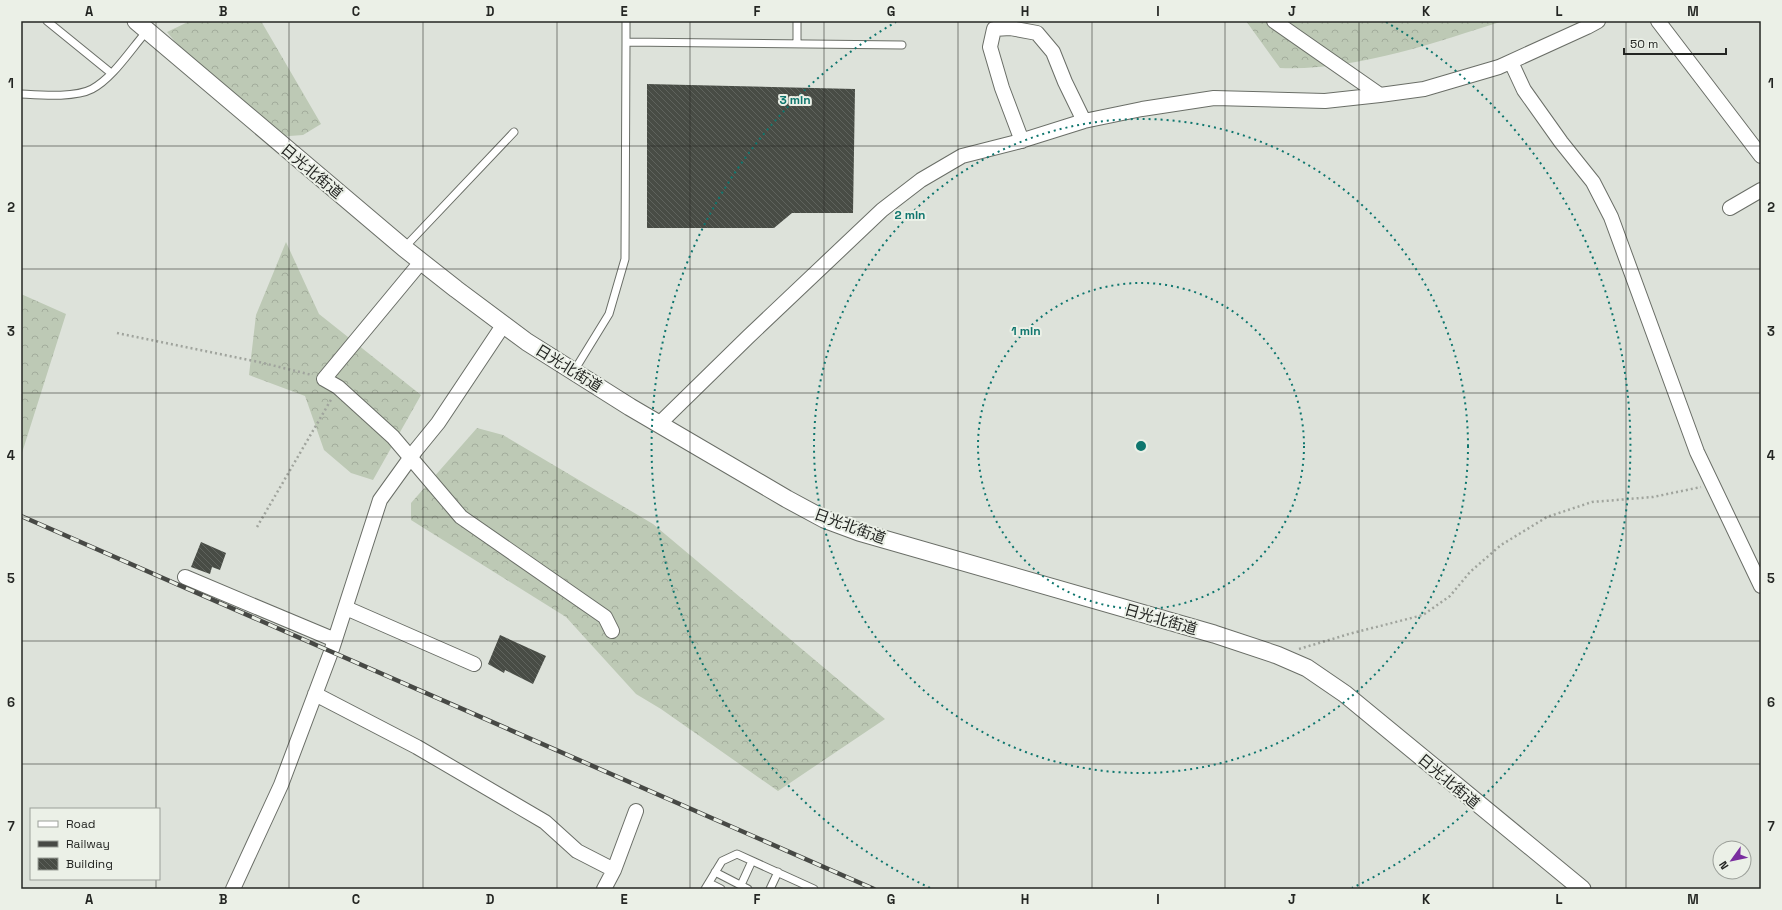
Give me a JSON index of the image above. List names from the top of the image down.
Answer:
{
  "streets": {
    "street": ["日光北街道"]
  },
  "legend": ["Road", "Railway", "Building"],
  "scale_bar": "50 m",
  "north": "bottom left",
  "grid": {
    "columns": [
      "A",
      "B",
      "C",
      "D",
      "E",
      "F",
      "G",
      "H",
      "I",
      "J",
      "K",
      "L",
      "M"
    ],
    "rows": [
      "1",
      "2",
      "3",
      "4",
      "5",
      "6",
      "7"
    ]
  },
  "rings": ["3 min", "2 min", "1 min"]
}
